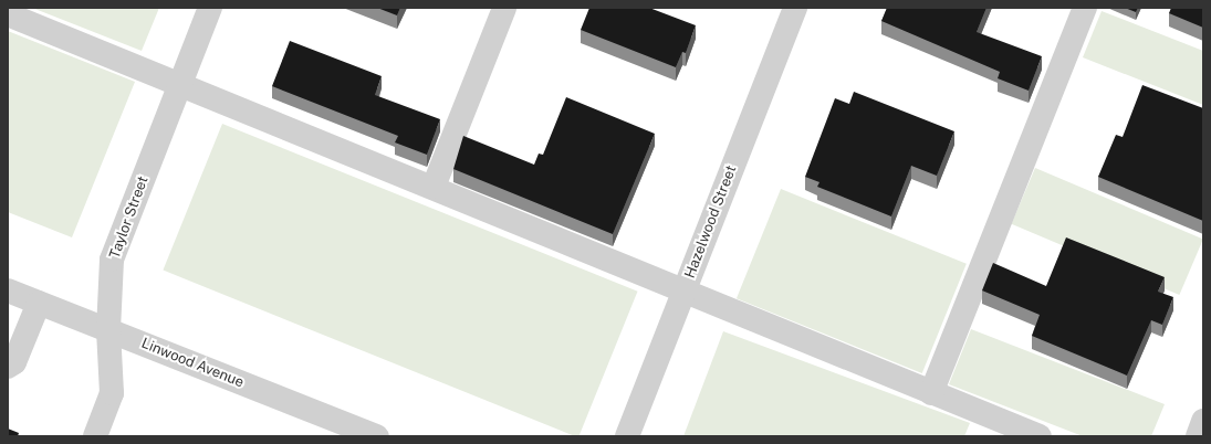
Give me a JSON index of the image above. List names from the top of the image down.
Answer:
{
  "streets": {
    "street": ["Taylor Street", "Hazelwood Street", "Linwood Avenue"]
  },
  "crossings": [
    ["Taylor Street", "Linwood Avenue"]
  ]
}
